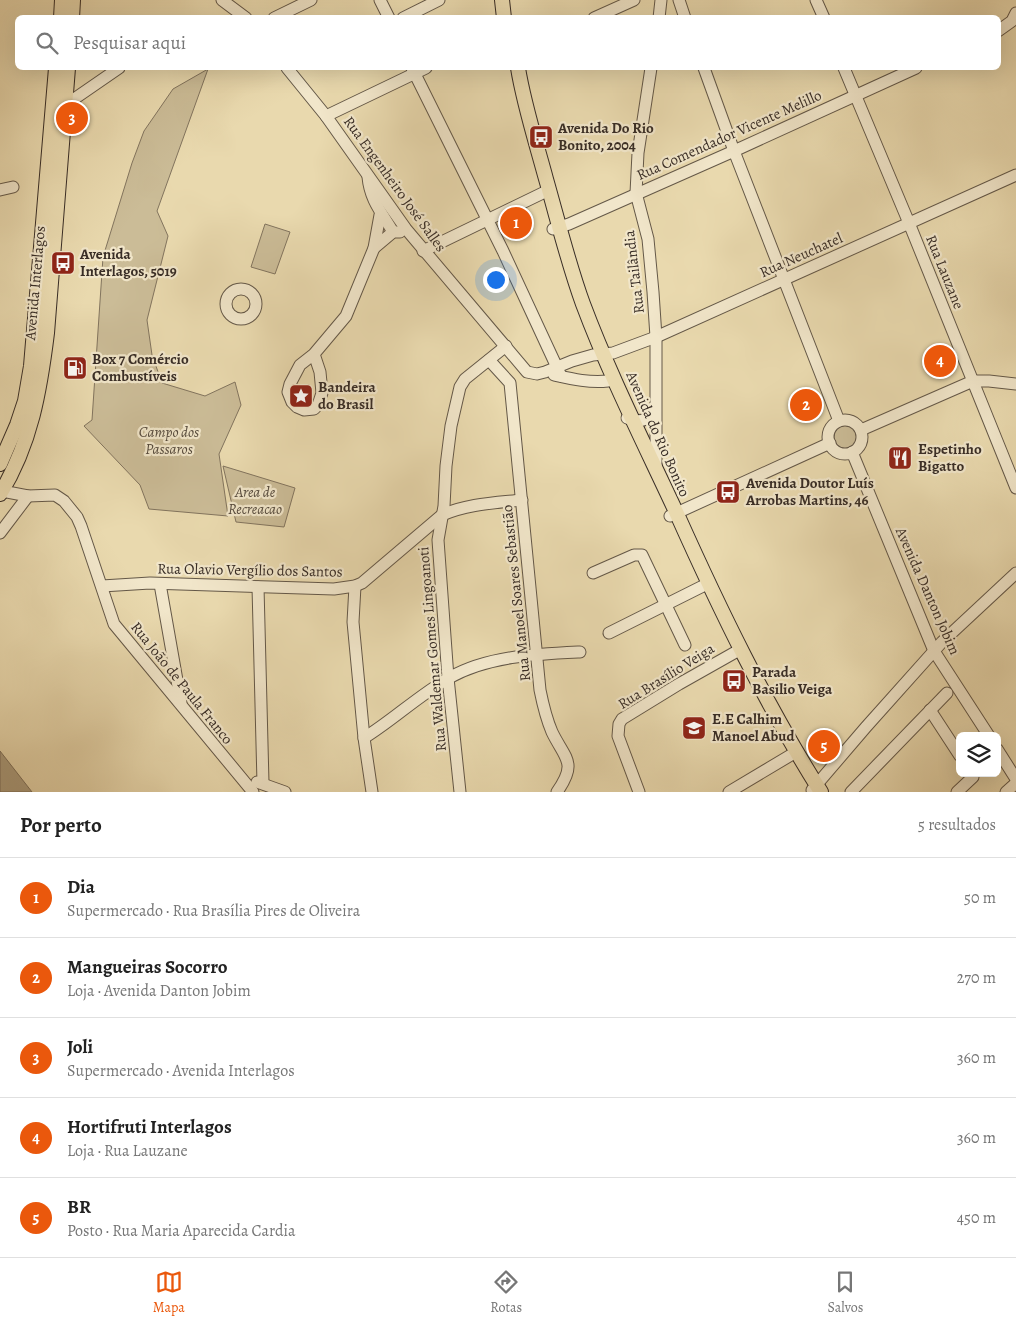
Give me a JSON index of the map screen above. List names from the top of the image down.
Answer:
{
  "streets": {
    "main road": ["Avenida Interlagos", "Avenida do Rio Bonito"],
    "street": [
      "Rua Comendador Vicente Melillo",
      "Rua Engenheiro José Salles",
      "Rua Neuchatel",
      "Rua Tailândia",
      "Rua Lauzane",
      "Rua Olavio Vergílio dos Santos",
      "Avenida Danton Jobim",
      "Rua Manoel Soares Sebastião",
      "Rua Waldemar Gomes Lingoanoti",
      "Rua Brasílio Veiga",
      "Rua João de Paula Franco"
    ]
  },
  "crossings": [
    ["Rua Comendador Vicente Melillo", "Rua Tailândia"],
    ["Rua Comendador Vicente Melillo", "Rua Lauzane"],
    ["Rua Comendador Vicente Melillo", "Avenida do Rio Bonito"],
    ["Rua Engenheiro José Salles", "Rua Waldemar Gomes Lingoanoti"],
    ["Rua Neuchatel", "Rua Tailândia"],
    ["Rua Neuchatel", "Rua Lauzane"],
    ["Rua Neuchatel", "Avenida do Rio Bonito"],
    ["Rua Tailândia", "Avenida do Rio Bonito"],
    ["Avenida Interlagos", "Rua João de Paula Franco"],
    ["Avenida do Rio Bonito", "Rua Brasílio Veiga"],
    ["Rua Olavio Vergílio dos Santos", "Rua Manoel Soares Sebastião"],
    ["Rua Olavio Vergílio dos Santos", "Rua Waldemar Gomes Lingoanoti"],
    ["Rua Olavio Vergílio dos Santos", "Rua João de Paula Franco"]
  ],
  "parks": ["Campo dos Passaros", "Area de Recreacao"],
  "places": {
    "bus stop": [
      "Avenida Do Rio Bonito, 2004",
      "Avenida Interlagos, 5019",
      "Avenida Doutor Luís Arrobas Martins, 46",
      "Parada Basilio Veiga"
    ],
    "fuel station": ["Box 7 Comércio Combustíveis"],
    "place": ["Bandeira do Brasil"],
    "restaurant": ["Espetinho Bigatto"],
    "school or university": ["E.E Calhim Manoel Abud"]
  },
  "page": {
    "search": "Pesquisar aqui",
    "pins": [
      "3",
      "1",
      "4",
      "2",
      "5"
    ],
    "heading": ["Por perto", "5 resultados"],
    "list": [
      {
        "mark": "1",
        "name": "Dia",
        "note": "Supermercado · Rua Brasília Pires de Oliveira",
        "value": "50 m"
      },
      {
        "mark": "2",
        "name": "Mangueiras Socorro",
        "note": "Loja · Avenida Danton Jobim",
        "value": "270 m"
      },
      {
        "mark": "3",
        "name": "Joli",
        "note": "Supermercado · Avenida Interlagos",
        "value": "360 m"
      },
      {
        "mark": "4",
        "name": "Hortifruti Interlagos",
        "note": "Loja · Rua Lauzane",
        "value": "360 m"
      },
      {
        "mark": "5",
        "name": "BR",
        "note": "Posto · Rua Maria Aparecida Cardia",
        "value": "450 m"
      }
    ],
    "nav": ["Mapa", "Rotas", "Salvos"]
  }
}
